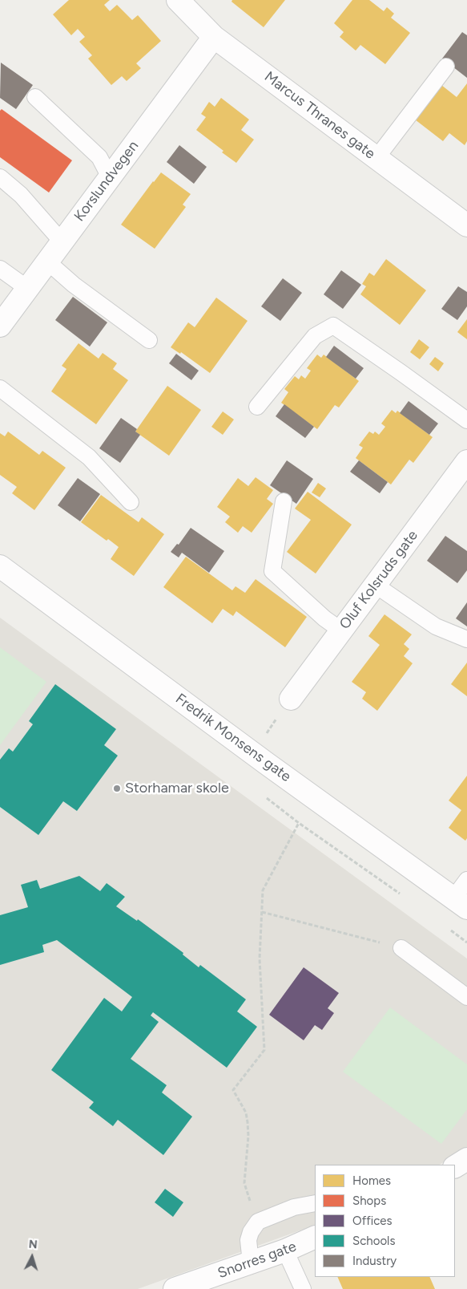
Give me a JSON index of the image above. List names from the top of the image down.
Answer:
{
  "streets": {
    "street": [
      "Marcus Thranes gate",
      "Korslundvegen",
      "Oluf Kolsruds gate",
      "Fredrik Monsens gate",
      "Snorres gate"
    ]
  },
  "crossings": [
    ["Marcus Thranes gate", "Korslundvegen"]
  ],
  "places": ["Storhamar skole"],
  "legend": [
    "Homes",
    "Shops",
    "Offices",
    "Schools",
    "Industry"
  ],
  "north": "top"
}
